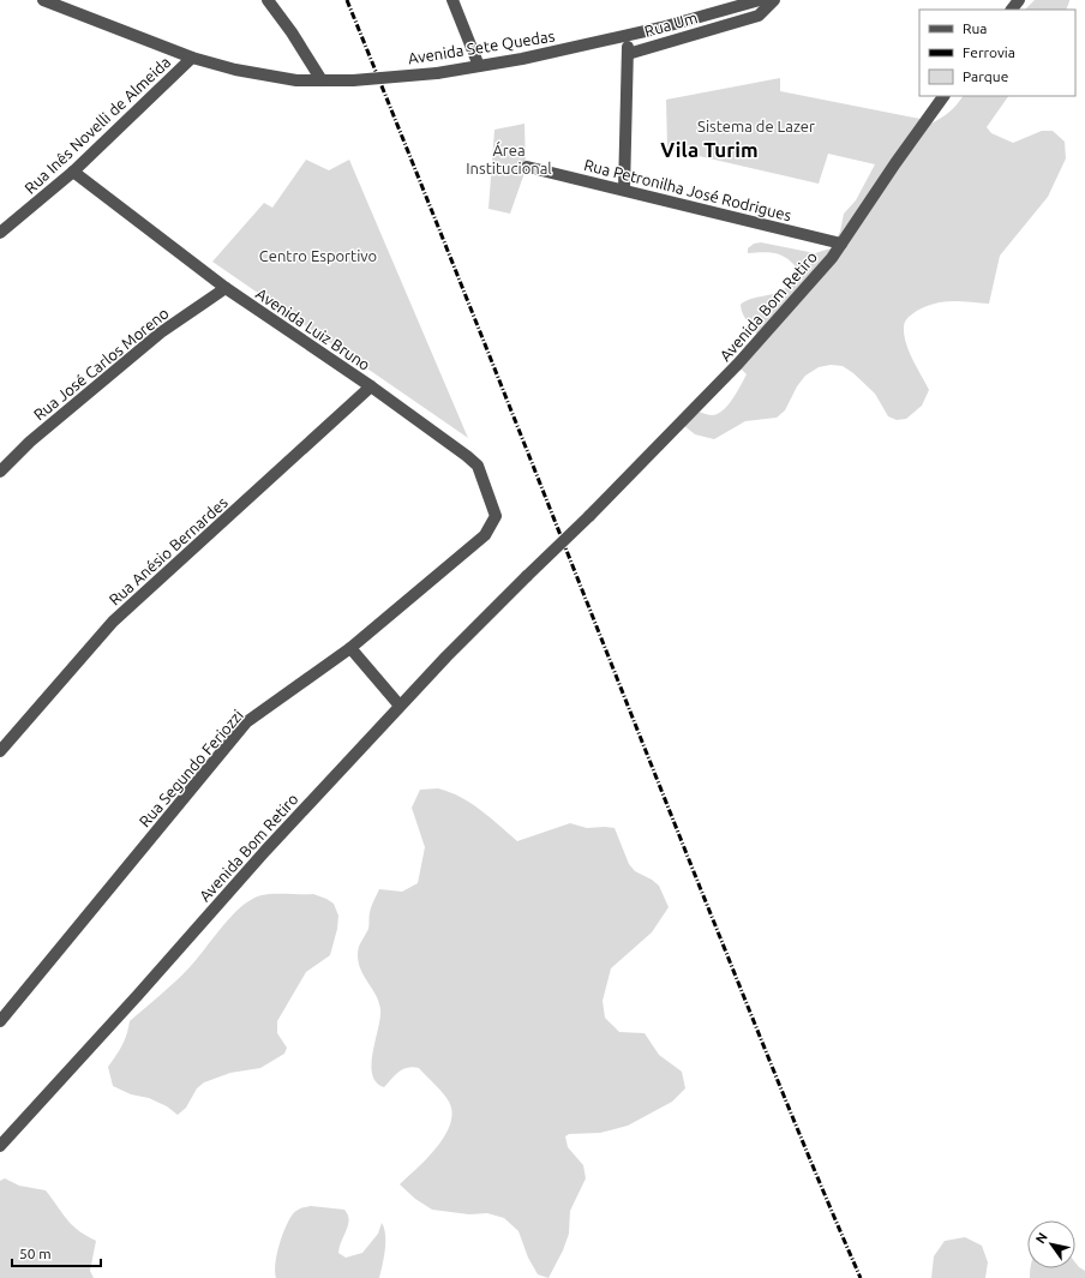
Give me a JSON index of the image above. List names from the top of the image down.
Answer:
{
  "streets": {
    "street": [
      "Rua Um",
      "Avenida Sete Quedas",
      "Rua Inês Novelli de Almeida",
      "Rua Petronilha José Rodrigues",
      "Avenida Bom Retiro",
      "Avenida Luiz Bruno",
      "Rua José Carlos Moreno",
      "Rua Anésio Bernardes",
      "Rua Segundo Feriozzi"
    ]
  },
  "crossings": [
    ["Avenida Sete Quedas", "Rua Inês Novelli de Almeida"],
    ["Rua Inês Novelli de Almeida", "Avenida Luiz Bruno"],
    ["Rua Petronilha José Rodrigues", "Avenida Bom Retiro"],
    ["Avenida Luiz Bruno", "Rua José Carlos Moreno"],
    ["Avenida Luiz Bruno", "Rua Anésio Bernardes"],
    ["Avenida Luiz Bruno", "Rua Segundo Feriozzi"]
  ],
  "districts": ["Vila Turim"],
  "parks": ["Sistema de Lazer", "Área Institucional", "Centro Esportivo"],
  "legend": ["Rua", "Ferrovia", "Parque"],
  "scale_bar": "50 m",
  "north": "top left"
}
